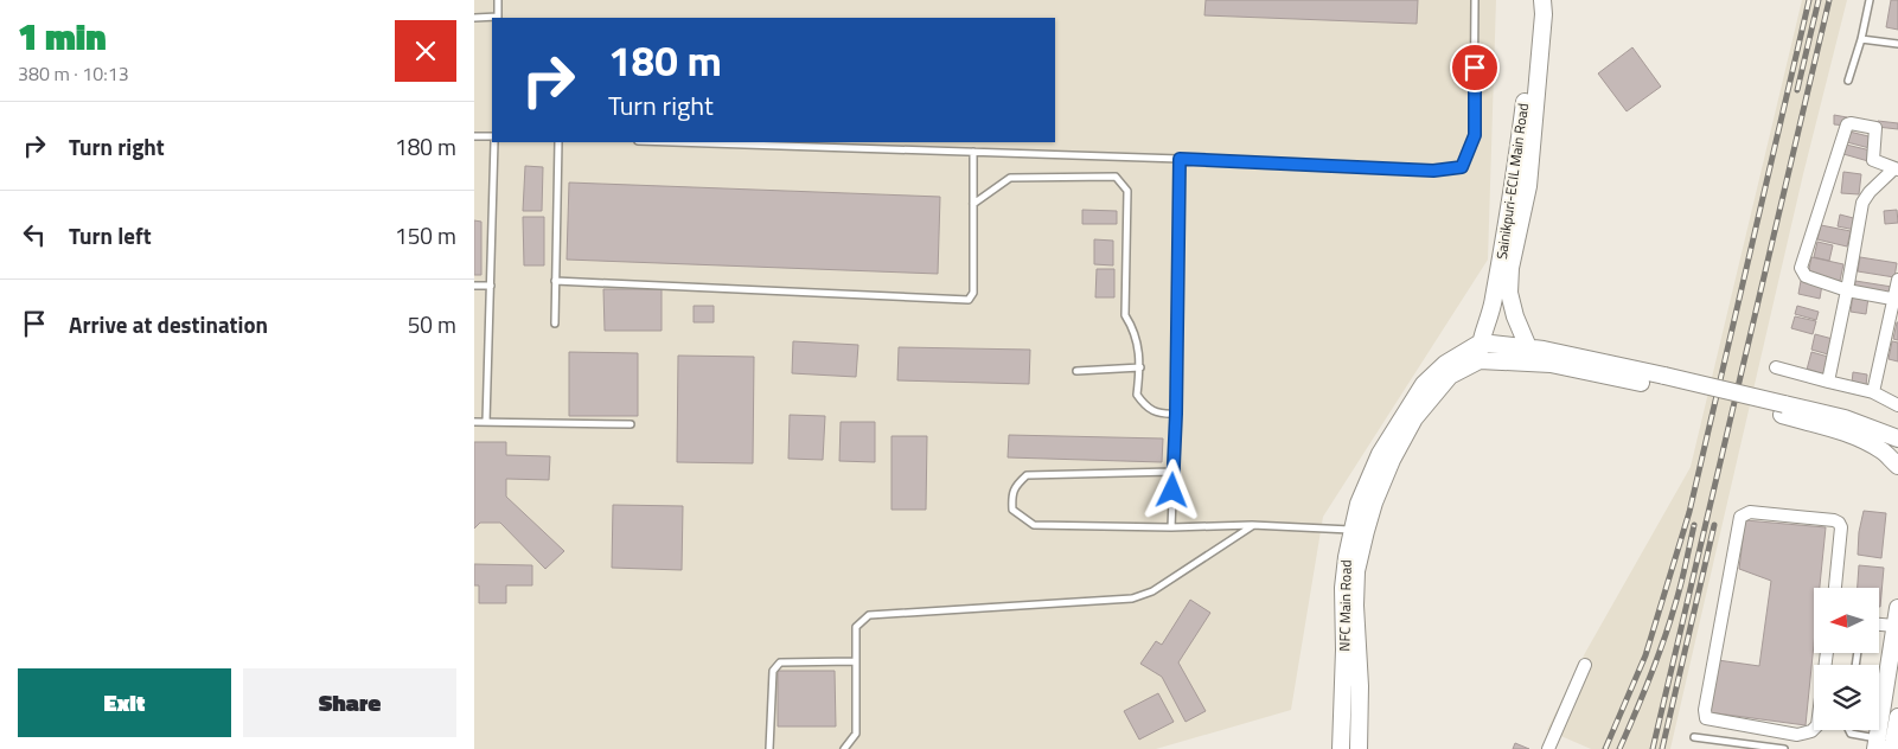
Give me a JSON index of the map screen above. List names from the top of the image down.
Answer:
{
  "streets": {
    "main road": ["Sainikpuri-ECIL Main Road", "NFC Main Road"]
  },
  "crossings": [
    ["Sainikpuri-ECIL Main Road", "NFC Main Road"]
  ],
  "north": "left",
  "page": {
    "heading": ["1 min", "380 m · 10:13"],
    "turn": ["180 m", "Turn right"],
    "list": [
      {
        "name": "Turn right",
        "value": "180 m"
      },
      {
        "name": "Turn left",
        "value": "150 m"
      },
      {
        "name": "Arrive at destination",
        "value": "50 m"
      }
    ],
    "buttons": ["Exit", "Share"]
  }
}
